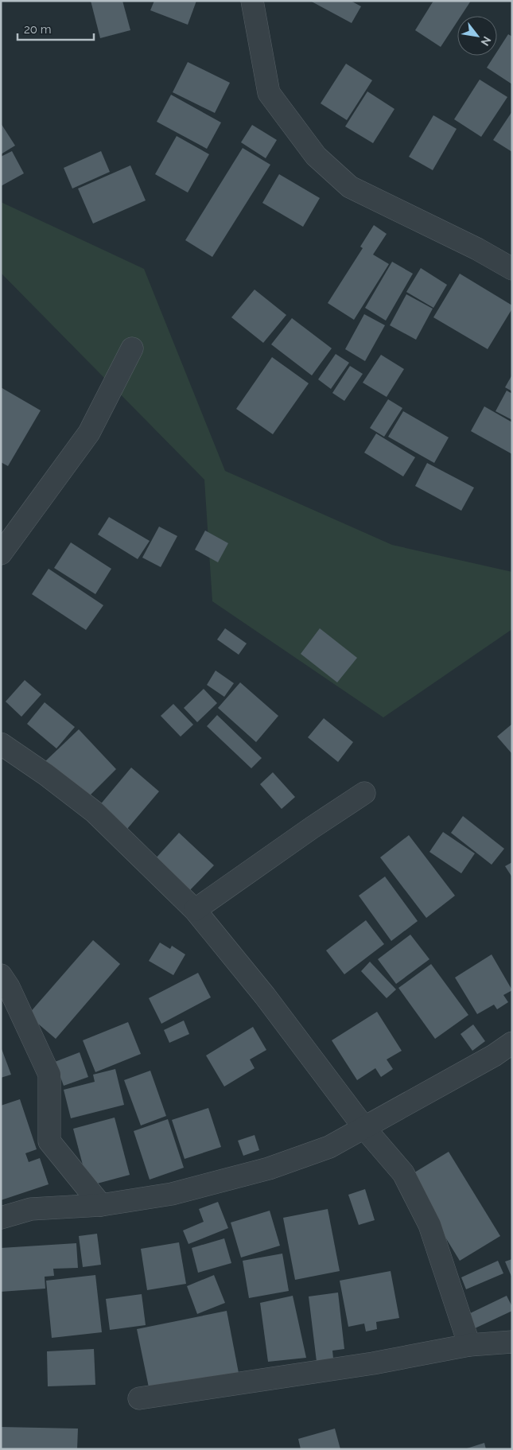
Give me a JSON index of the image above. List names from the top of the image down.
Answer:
{
  "scale_bar": "20 m",
  "north": "bottom right"
}
